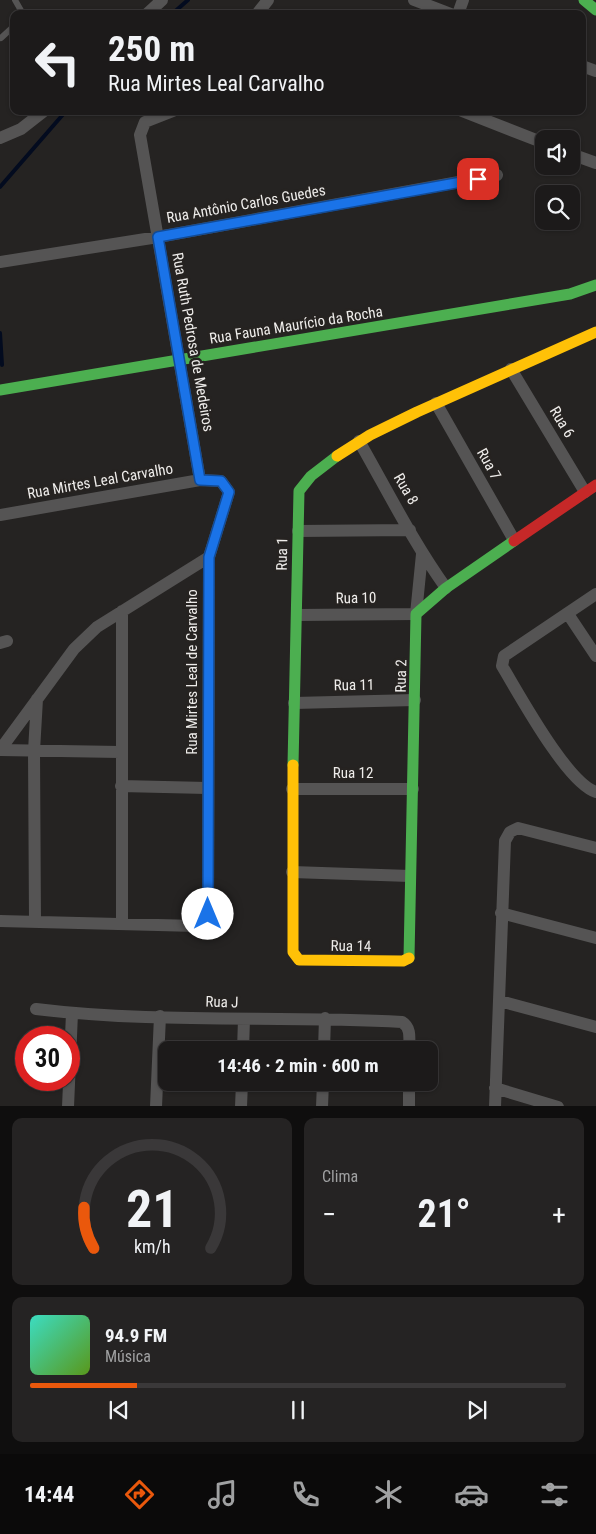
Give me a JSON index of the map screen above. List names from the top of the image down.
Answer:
{
  "streets": {
    "street": [
      "Rua Antônio Carlos Guedes",
      "Rua Fauna Maurício da Rocha",
      "Rua Ruth Pedrosa de Medeiros",
      "Rua 6",
      "Rua 7",
      "Rua Mirtes Leal Carvalho",
      "Rua 8",
      "Rua 1",
      "Rua 10",
      "Rua Mirtes Leal de Carvalho",
      "Rua 2",
      "Rua 11",
      "Rua 12",
      "Rua 14",
      "Rua J"
    ]
  },
  "crossings": [
    ["Rua Antônio Carlos Guedes", "Rua Ruth Pedrosa de Medeiros"],
    ["Rua Fauna Maurício da Rocha", "Rua Ruth Pedrosa de Medeiros"],
    ["Rua Ruth Pedrosa de Medeiros", "Rua Mirtes Leal Carvalho"],
    ["Rua 6", "Rua 1"],
    ["Rua 7", "Rua 1"],
    ["Rua Mirtes Leal Carvalho", "Rua Mirtes Leal de Carvalho"],
    ["Rua 8", "Rua 1"],
    ["Rua 1", "Rua 10"],
    ["Rua 1", "Rua 11"],
    ["Rua 1", "Rua 12"],
    ["Rua 1", "Rua 14"],
    ["Rua 10", "Rua 2"],
    ["Rua 2", "Rua 11"],
    ["Rua 2", "Rua 12"],
    ["Rua 2", "Rua 14"]
  ],
  "page": {
    "turn": ["250 m", "Rua Mirtes Leal Carvalho"],
    "limit": "30",
    "trip": "14:46 · 2 min · 600 m",
    "tile": "Clima",
    "heat": ["−", "21°", "+"],
    "song": ["94.9 FM", "Música"],
    "tabs": "14:44",
    "gauge": ["21", "km/h"]
  }
}
